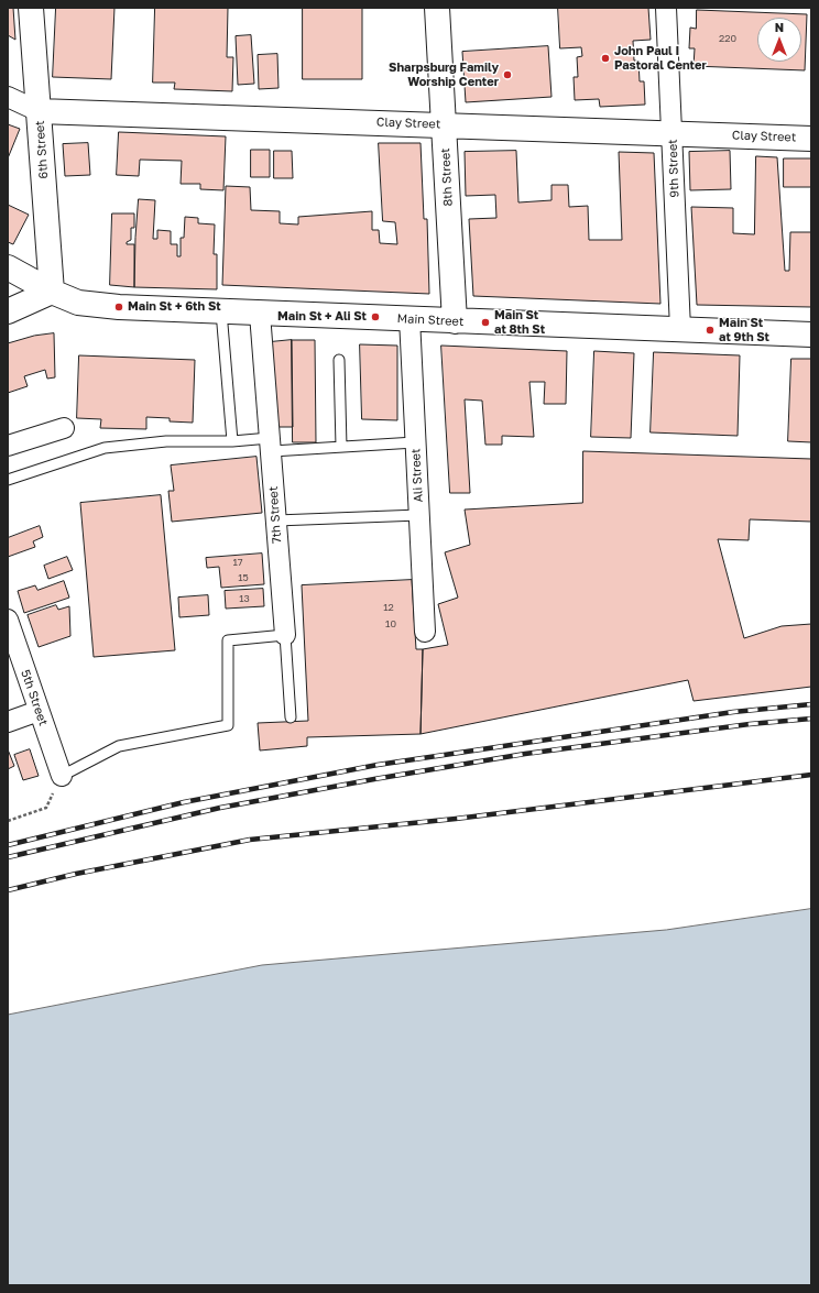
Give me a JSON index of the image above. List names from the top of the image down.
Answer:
{
  "streets": {
    "street": [
      "Clay Street",
      "6th Street",
      "9th Street",
      "8th Street",
      "Main Street",
      "Ali Street",
      "7th Street",
      "5th Street"
    ]
  },
  "crossings": [
    ["Clay Street", "6th Street"],
    ["Clay Street", "9th Street"],
    ["Clay Street", "8th Street"],
    ["6th Street", "Main Street"],
    ["9th Street", "Main Street"],
    ["8th Street", "Main Street"],
    ["Main Street", "Ali Street"],
    ["Main Street", "7th Street"]
  ],
  "places": [
    "John Paul I Pastoral Center",
    "Sharpsburg Family Worship Center",
    "Main St + 6th St",
    "Main St + Ali St",
    "Main St at 8th St",
    "Main St at 9th St"
  ],
  "house_numbers": [
    "220",
    "17",
    "15",
    "13",
    "12",
    "10"
  ],
  "north": "top"
}
